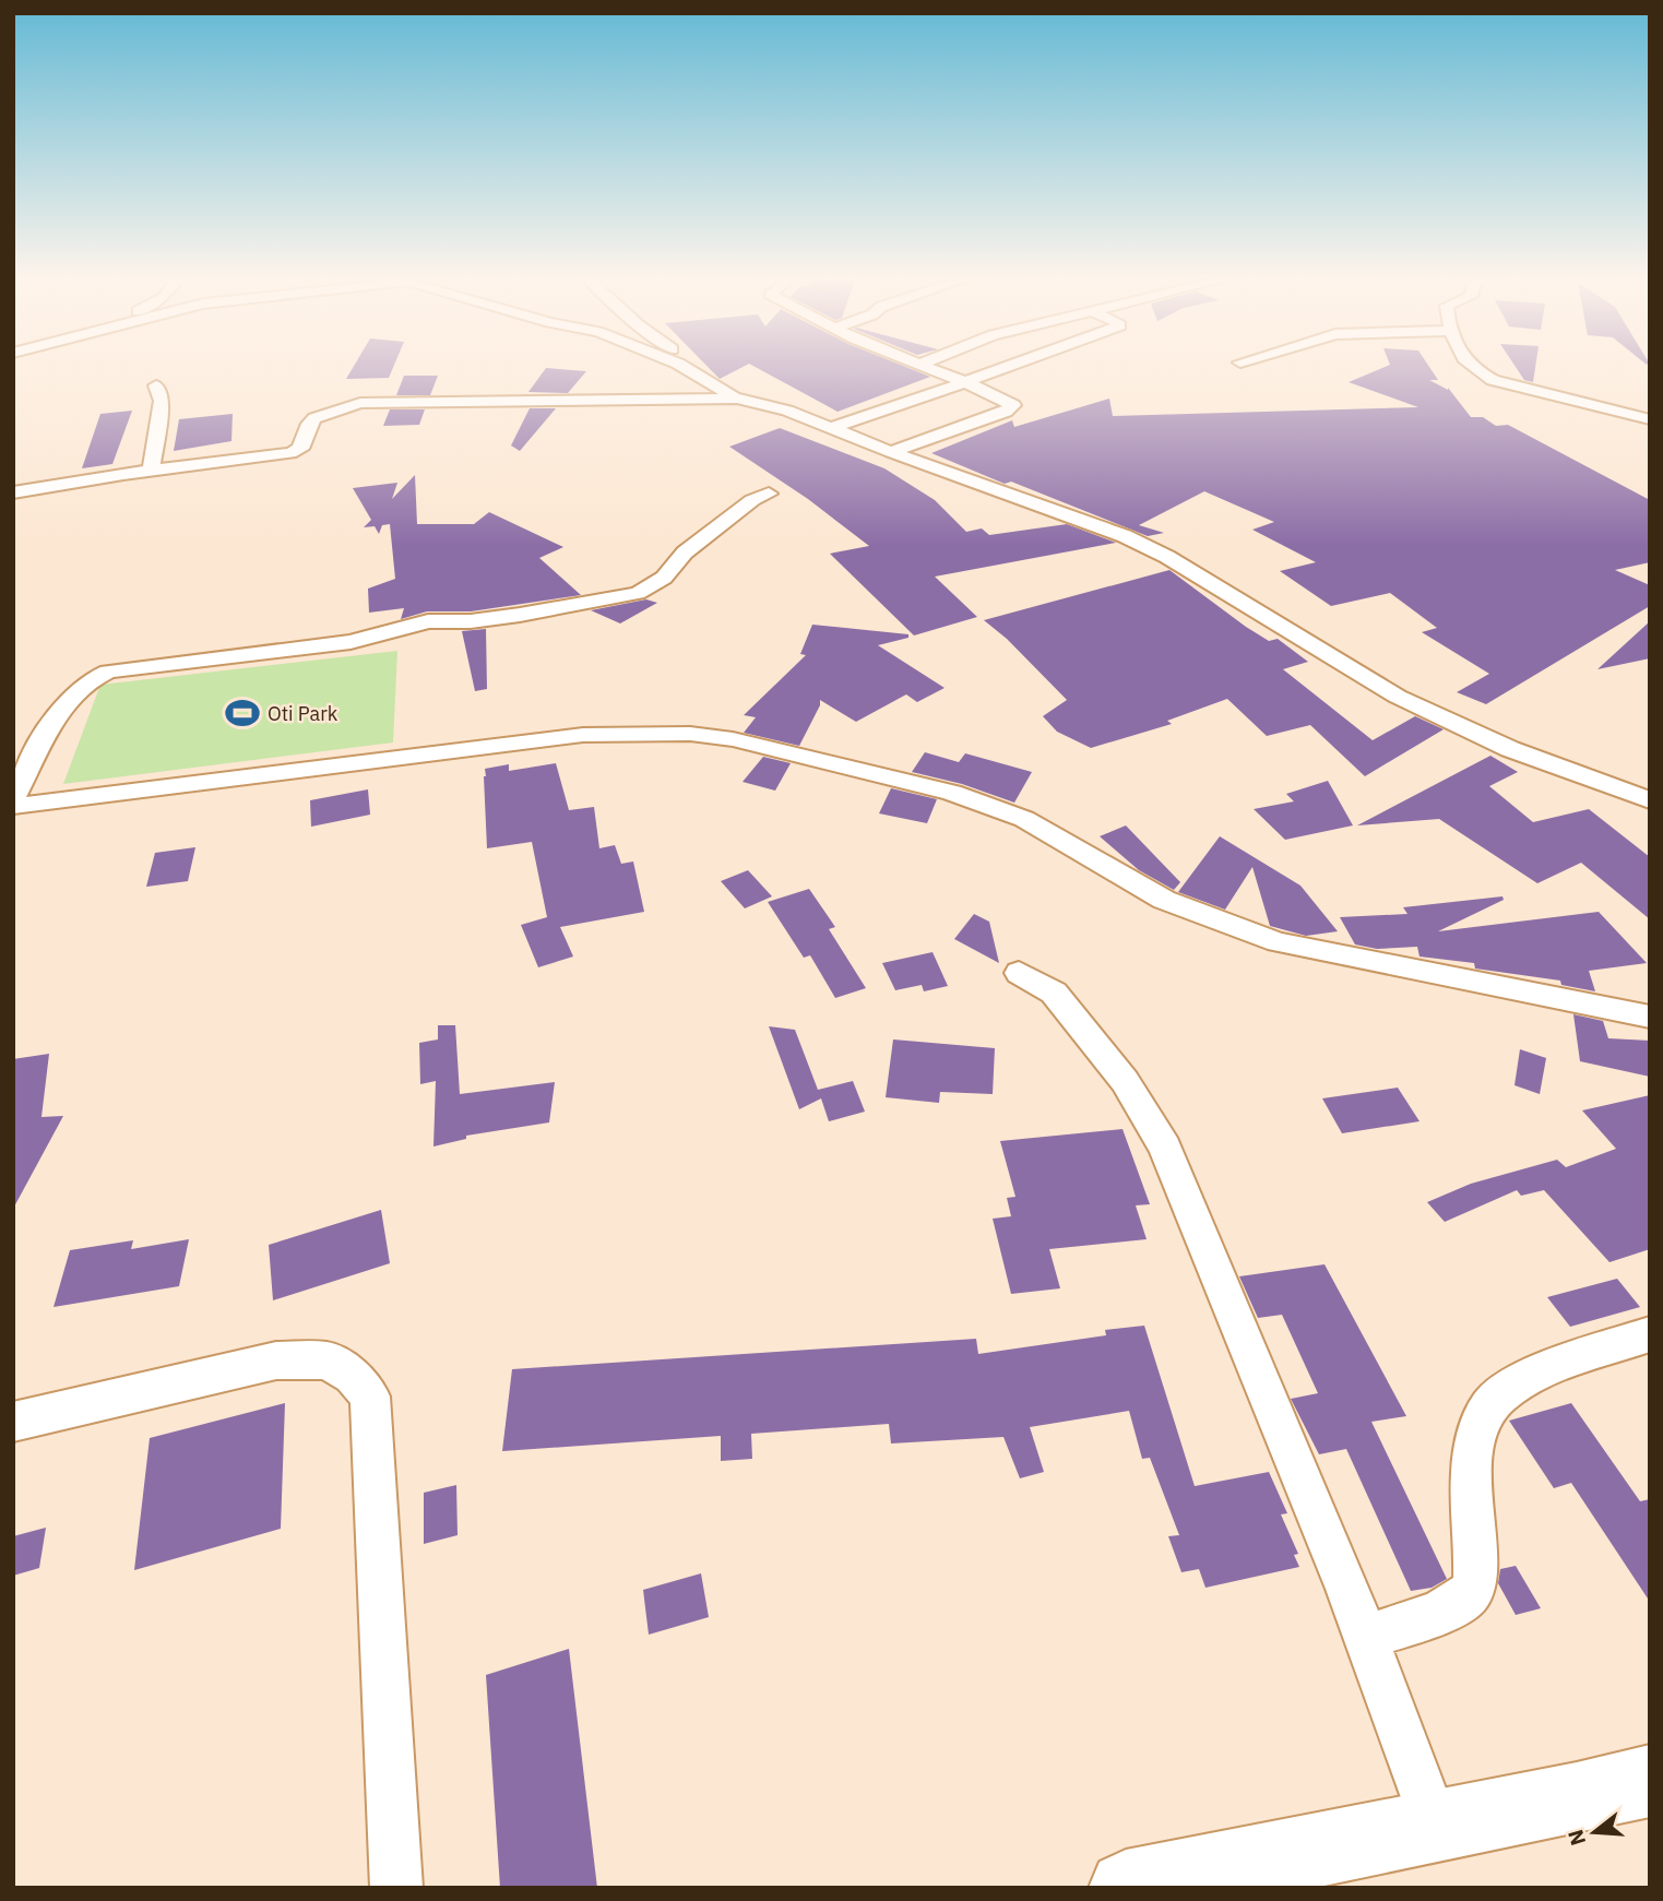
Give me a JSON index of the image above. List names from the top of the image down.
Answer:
{
  "places": {
    "sports": ["Oti Park"]
  },
  "north": "left"
}
